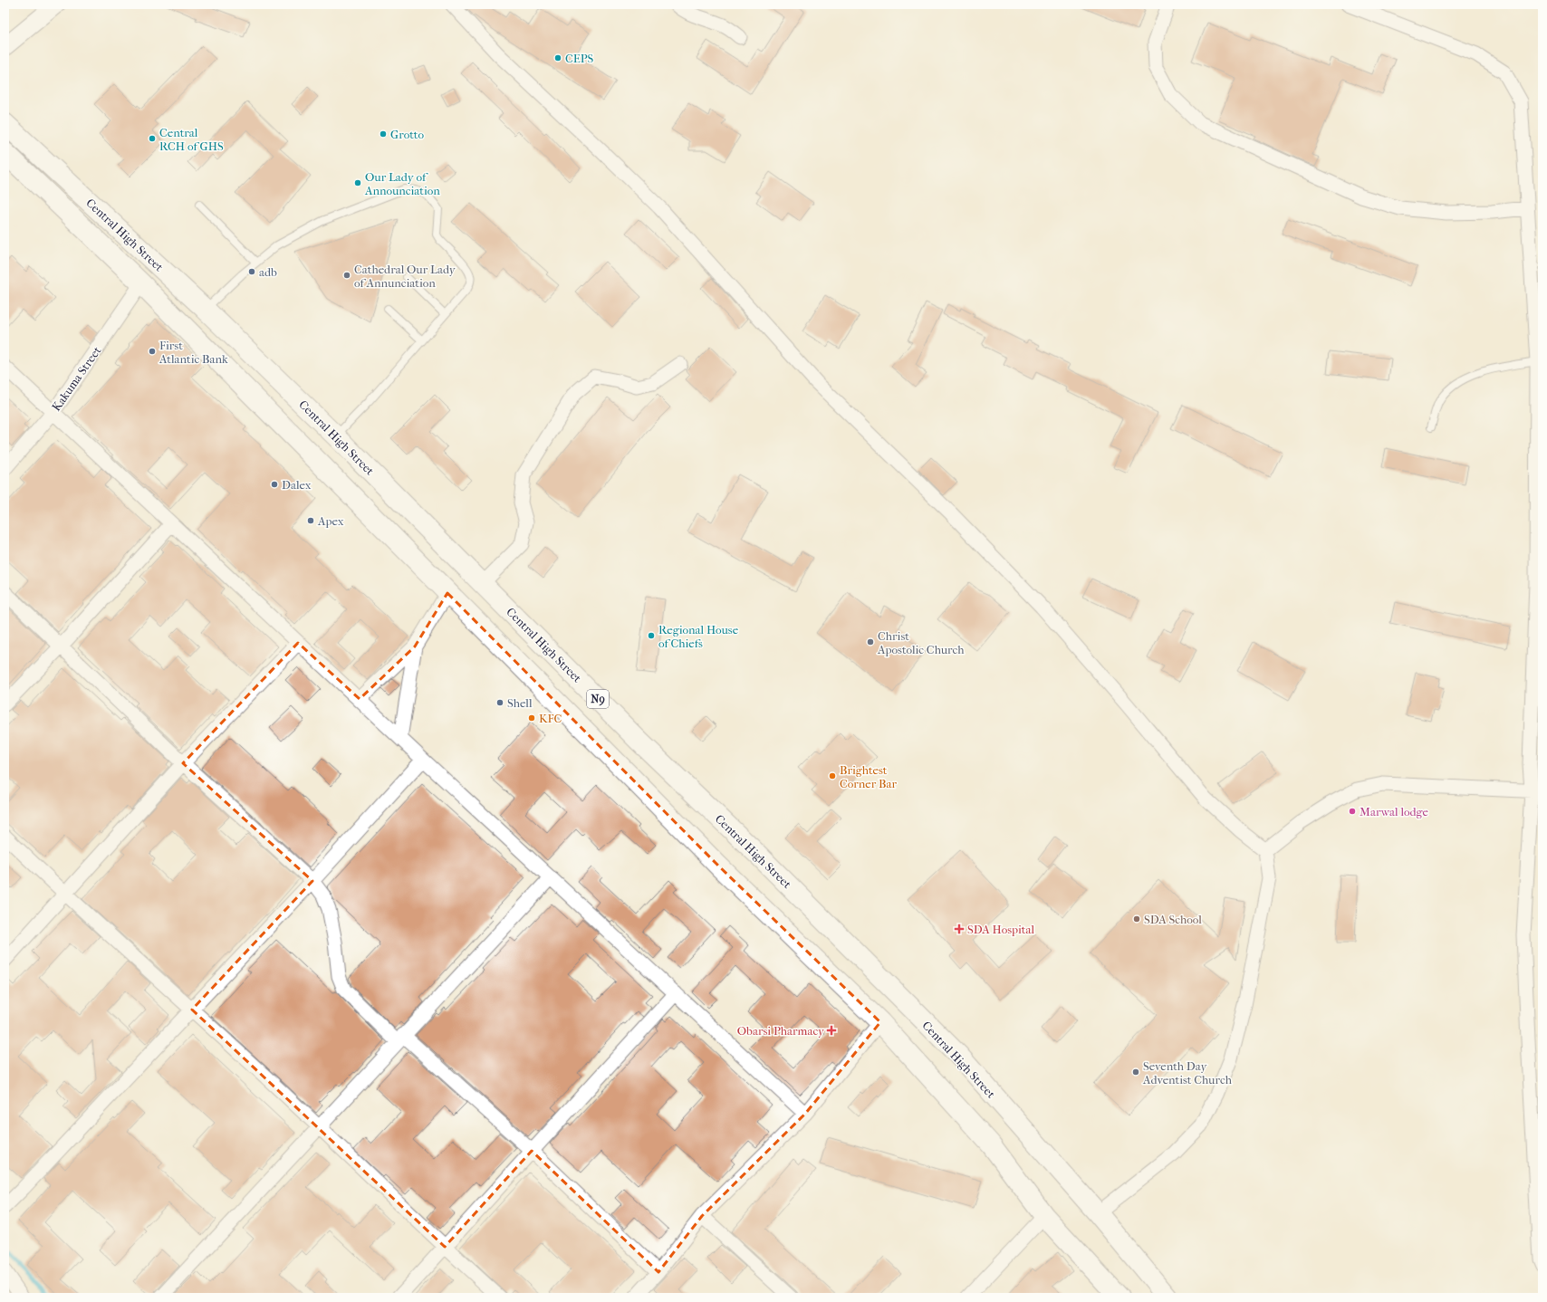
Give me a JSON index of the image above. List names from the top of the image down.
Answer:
{
  "streets": {
    "highway": ["Central High Street", "N9"],
    "street": ["Kakuma Street"]
  },
  "crossings": [
    ["Central High Street", "Kakuma Street"]
  ],
  "places": {
    "other": [
      "CEPS",
      "Grotto",
      "Central RCH of GHS",
      "Our Lady of Announciation",
      "adb",
      "Cathedral Our Lady of Annunciation",
      "First Atlantic Bank",
      "Dalex",
      "Apex",
      "Regional House of Chiefs",
      "Christ Apostolic Church",
      "Shell",
      "KFC",
      "Brightest Corner Bar",
      "Marwal lodge",
      "SDA School",
      "Seventh Day Adventist Church"
    ],
    "health": ["SDA Hospital", "Obarsi Pharmacy"]
  }
}
